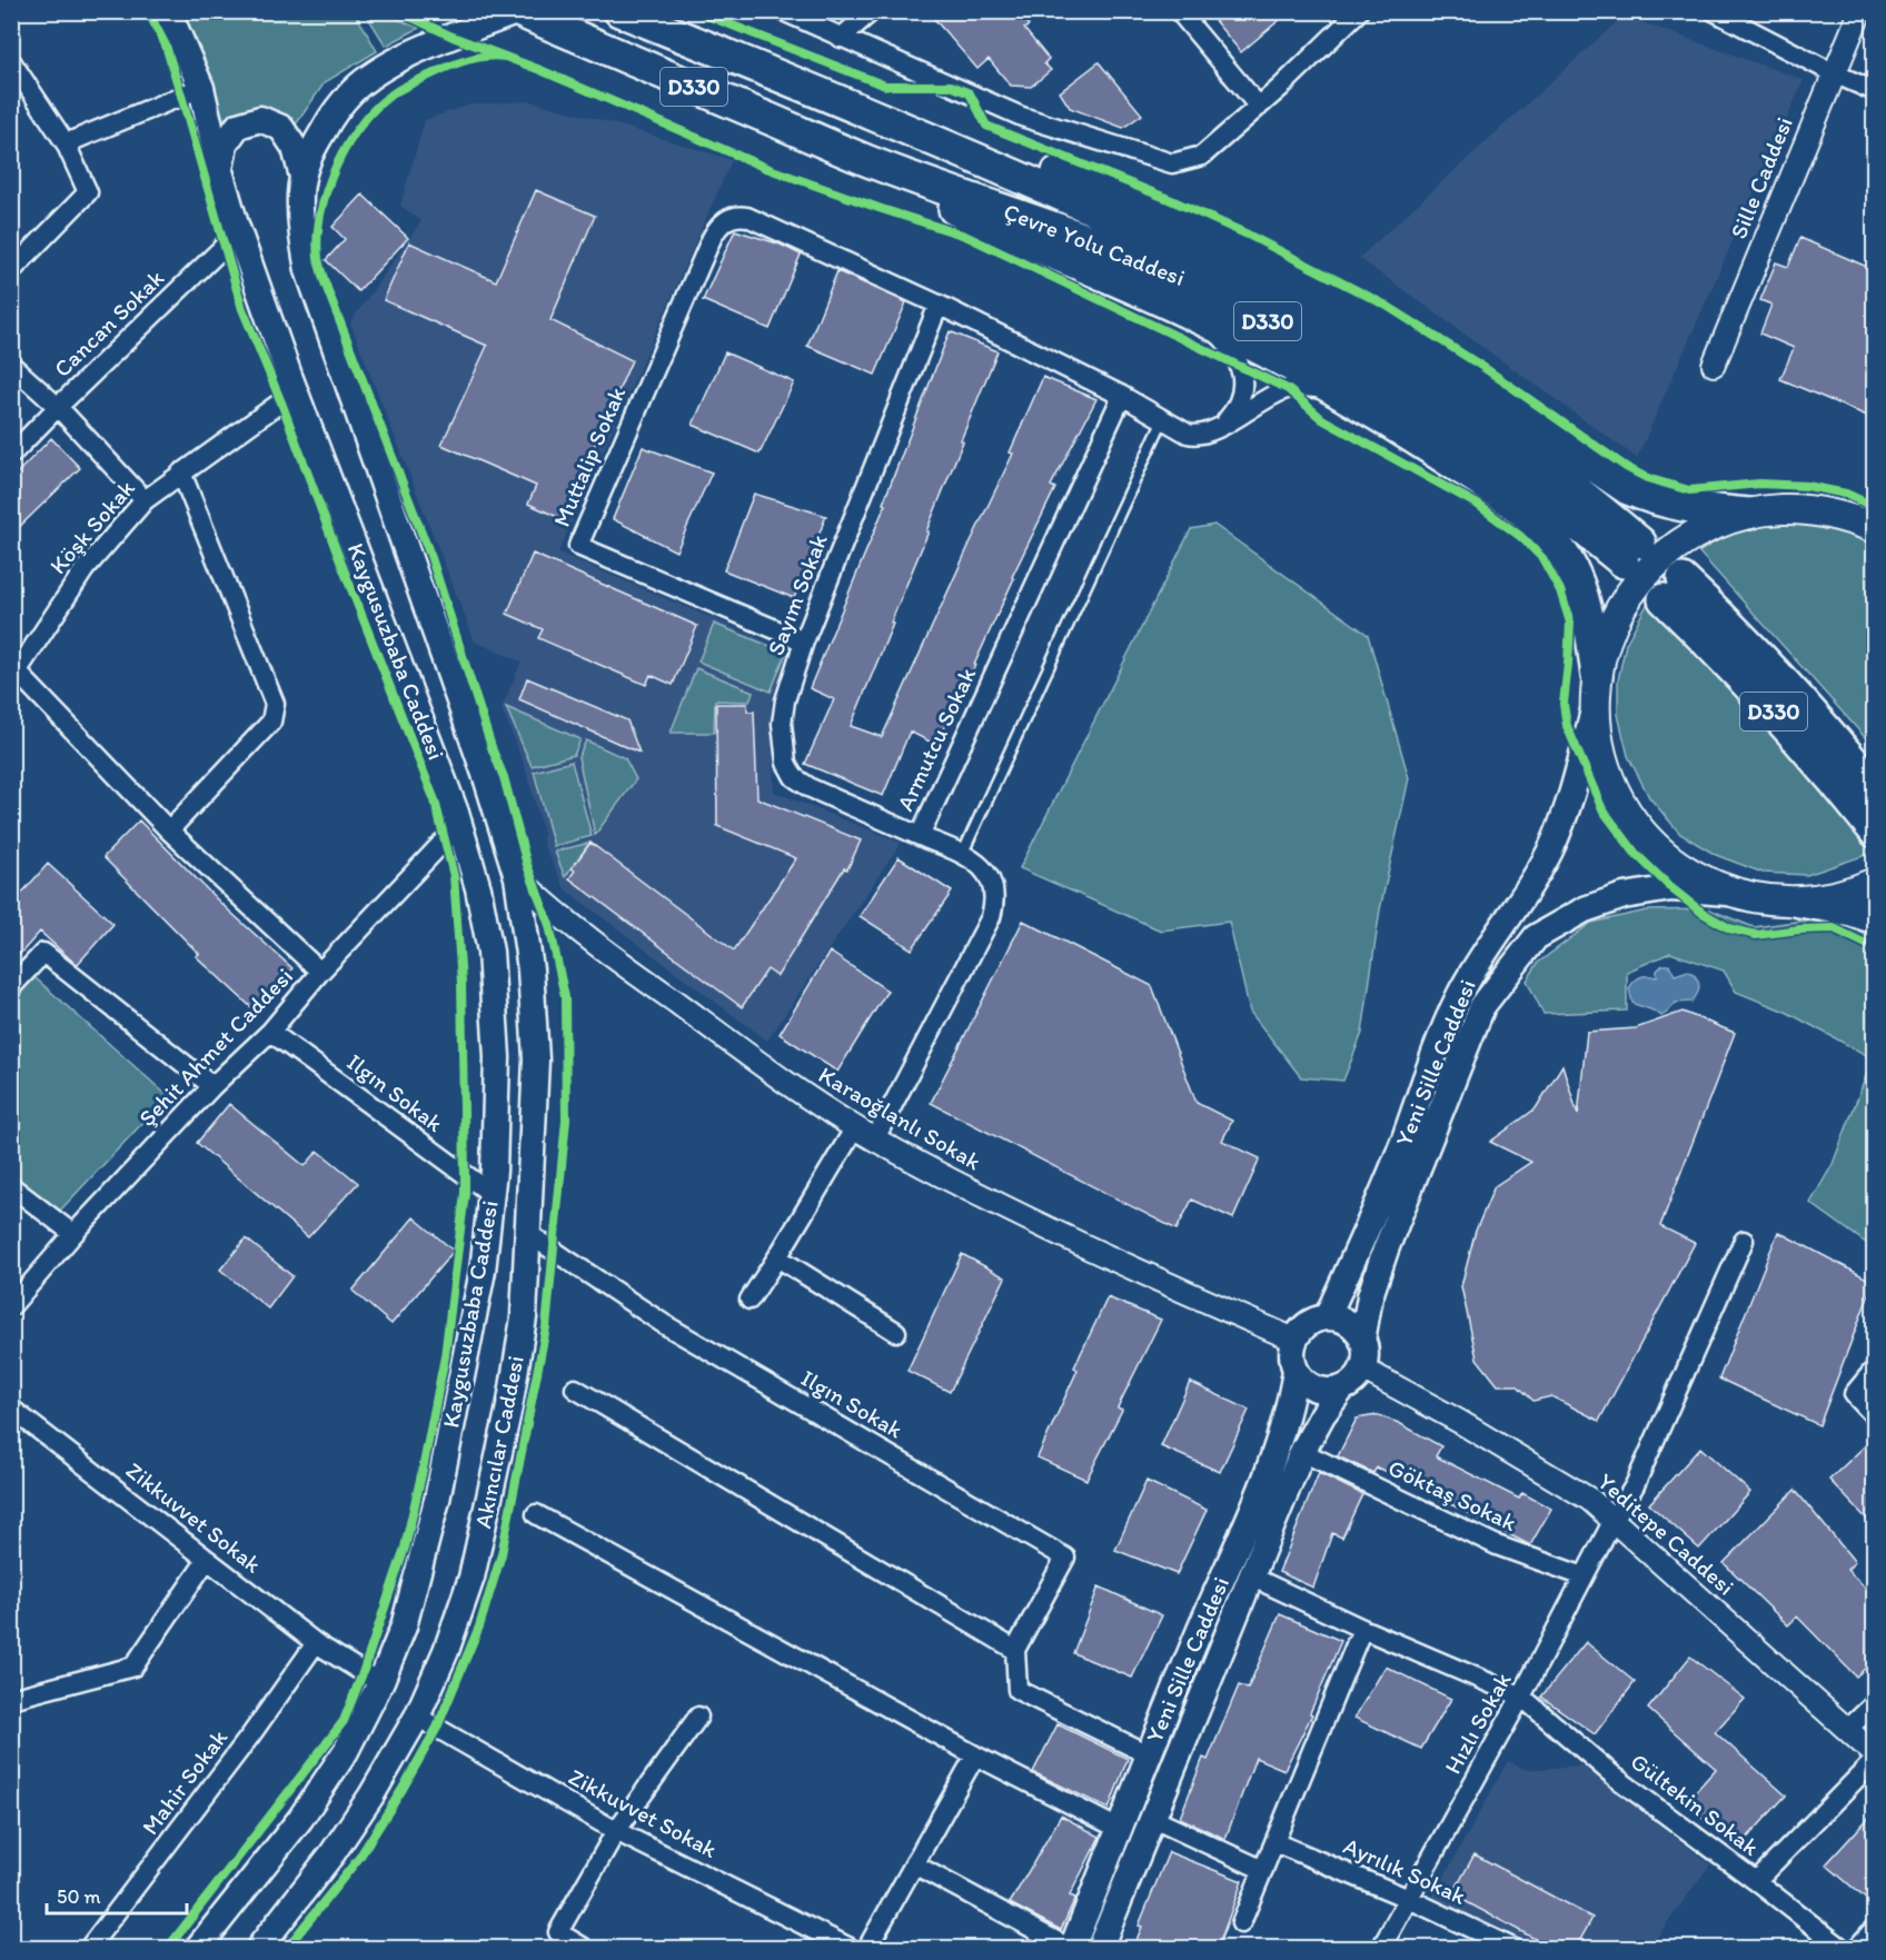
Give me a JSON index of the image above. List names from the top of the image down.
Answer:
{
  "streets": {
    "highway": ["D330", "Çevre Yolu Caddesi"],
    "main road": ["Kaygusuzbaba Caddesi", "Yeni Sille Caddesi", "Akıncılar Caddesi"],
    "street": [
      "Sille Caddesi",
      "Cancan Sokak",
      "Muttalip Sokak",
      "Köşk Sokak",
      "Sayım Sokak",
      "Armutcu Sokak",
      "Şehit Ahmet Caddesi",
      "Ilgın Sokak",
      "Karaoğlanlı Sokak",
      "Göktaş Sokak",
      "Zikkuvvet Sokak",
      "Yeditepe Caddesi",
      "Hızlı Sokak",
      "Mahir Sokak",
      "Gültekin Sokak",
      "Ayrılık Sokak"
    ]
  },
  "crossings": [
    ["Çevre Yolu Caddesi", "Kaygusuzbaba Caddesi"],
    ["Cancan Sokak", "Kaygusuzbaba Caddesi"],
    ["Muttalip Sokak", "Sayım Sokak"],
    ["Köşk Sokak", "Kaygusuzbaba Caddesi"],
    ["Sayım Sokak", "Armutcu Sokak"],
    ["Kaygusuzbaba Caddesi", "Şehit Ahmet Caddesi"],
    ["Kaygusuzbaba Caddesi", "Ilgın Sokak"],
    ["Kaygusuzbaba Caddesi", "Karaoğlanlı Sokak"],
    ["Kaygusuzbaba Caddesi", "Akıncılar Caddesi"],
    ["Kaygusuzbaba Caddesi", "Zikkuvvet Sokak"],
    ["Armutcu Sokak", "Karaoğlanlı Sokak"],
    ["Şehit Ahmet Caddesi", "Ilgın Sokak"],
    ["Yeni Sille Caddesi", "Karaoğlanlı Sokak"],
    ["Yeni Sille Caddesi", "Göktaş Sokak"],
    ["Yeni Sille Caddesi", "Yeditepe Caddesi"],
    ["Yeni Sille Caddesi", "Gültekin Sokak"],
    ["Ilgın Sokak", "Akıncılar Caddesi"],
    ["Karaoğlanlı Sokak", "Akıncılar Caddesi"],
    ["Karaoğlanlı Sokak", "Yeditepe Caddesi"],
    ["Akıncılar Caddesi", "Zikkuvvet Sokak"],
    ["Göktaş Sokak", "Hızlı Sokak"],
    ["Zikkuvvet Sokak", "Mahir Sokak"],
    ["Yeditepe Caddesi", "Hızlı Sokak"],
    ["Hızlı Sokak", "Gültekin Sokak"],
    ["Hızlı Sokak", "Ayrılık Sokak"]
  ],
  "scale_bar": "50 m"
}
